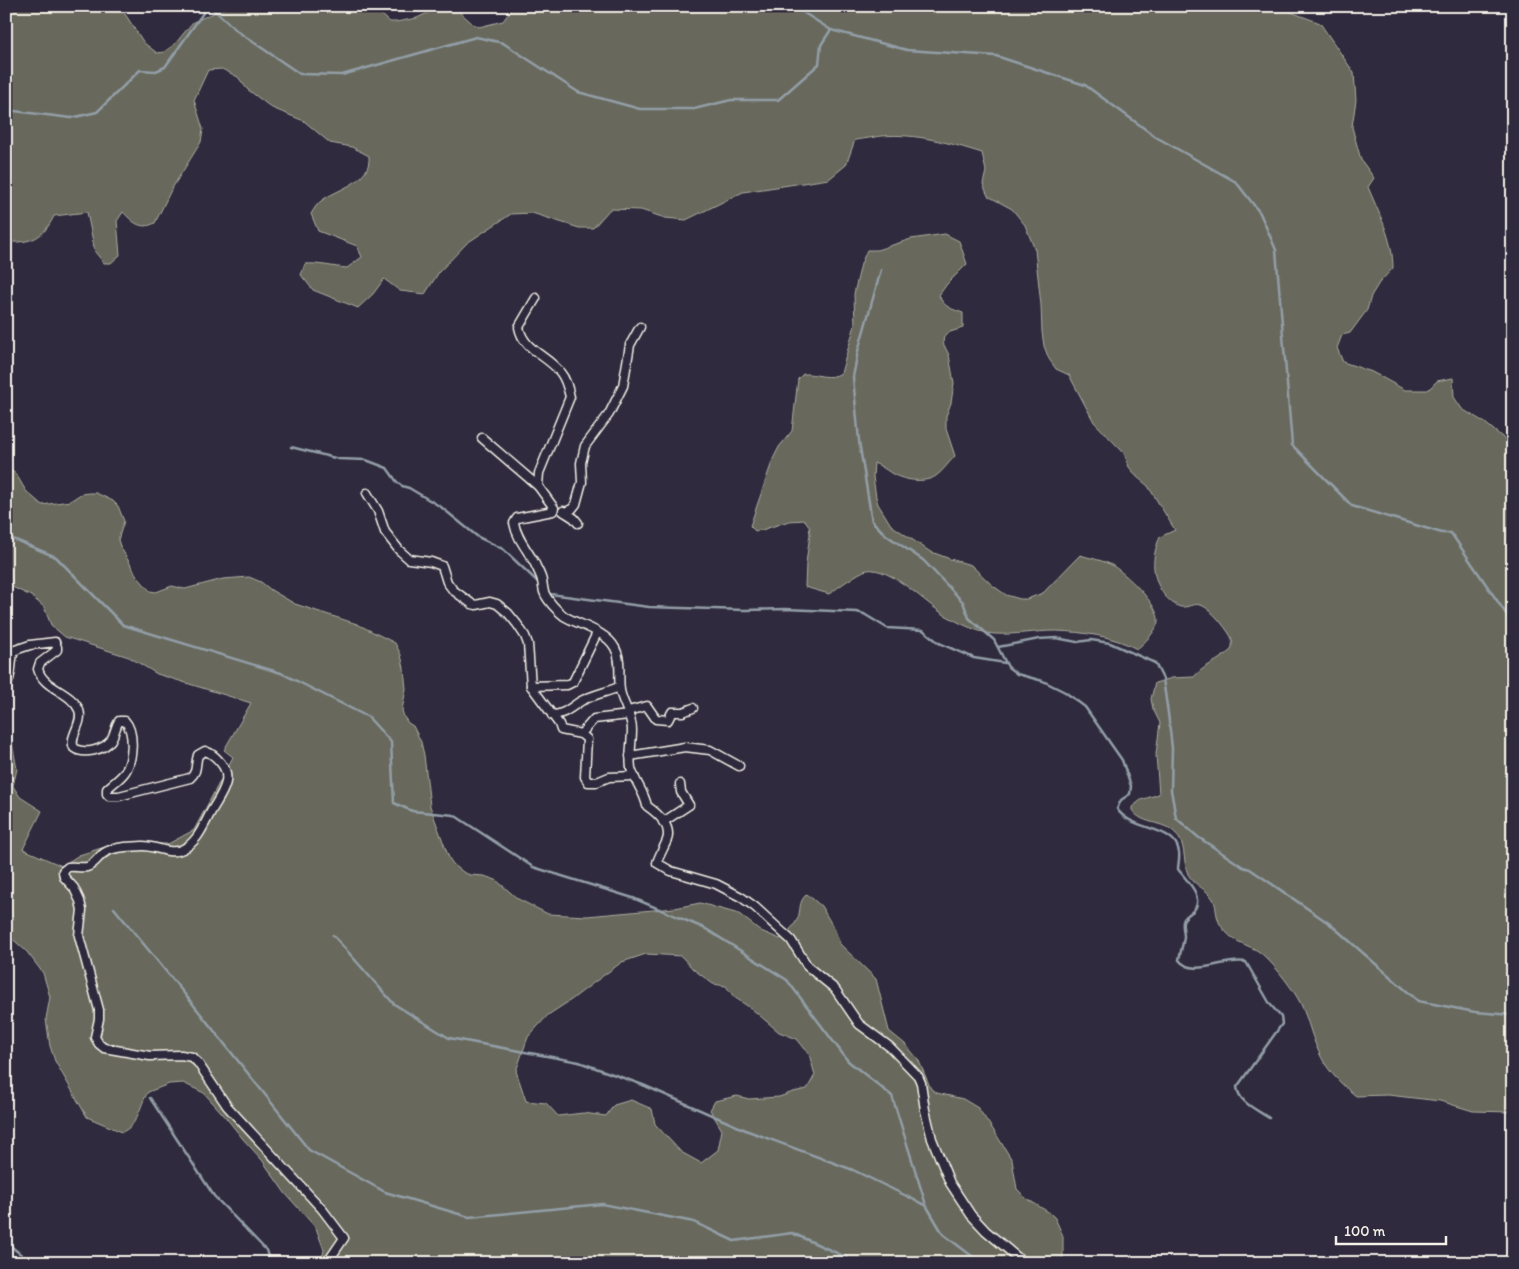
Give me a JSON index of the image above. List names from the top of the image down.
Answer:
{
  "scale_bar": "100 m"
}
